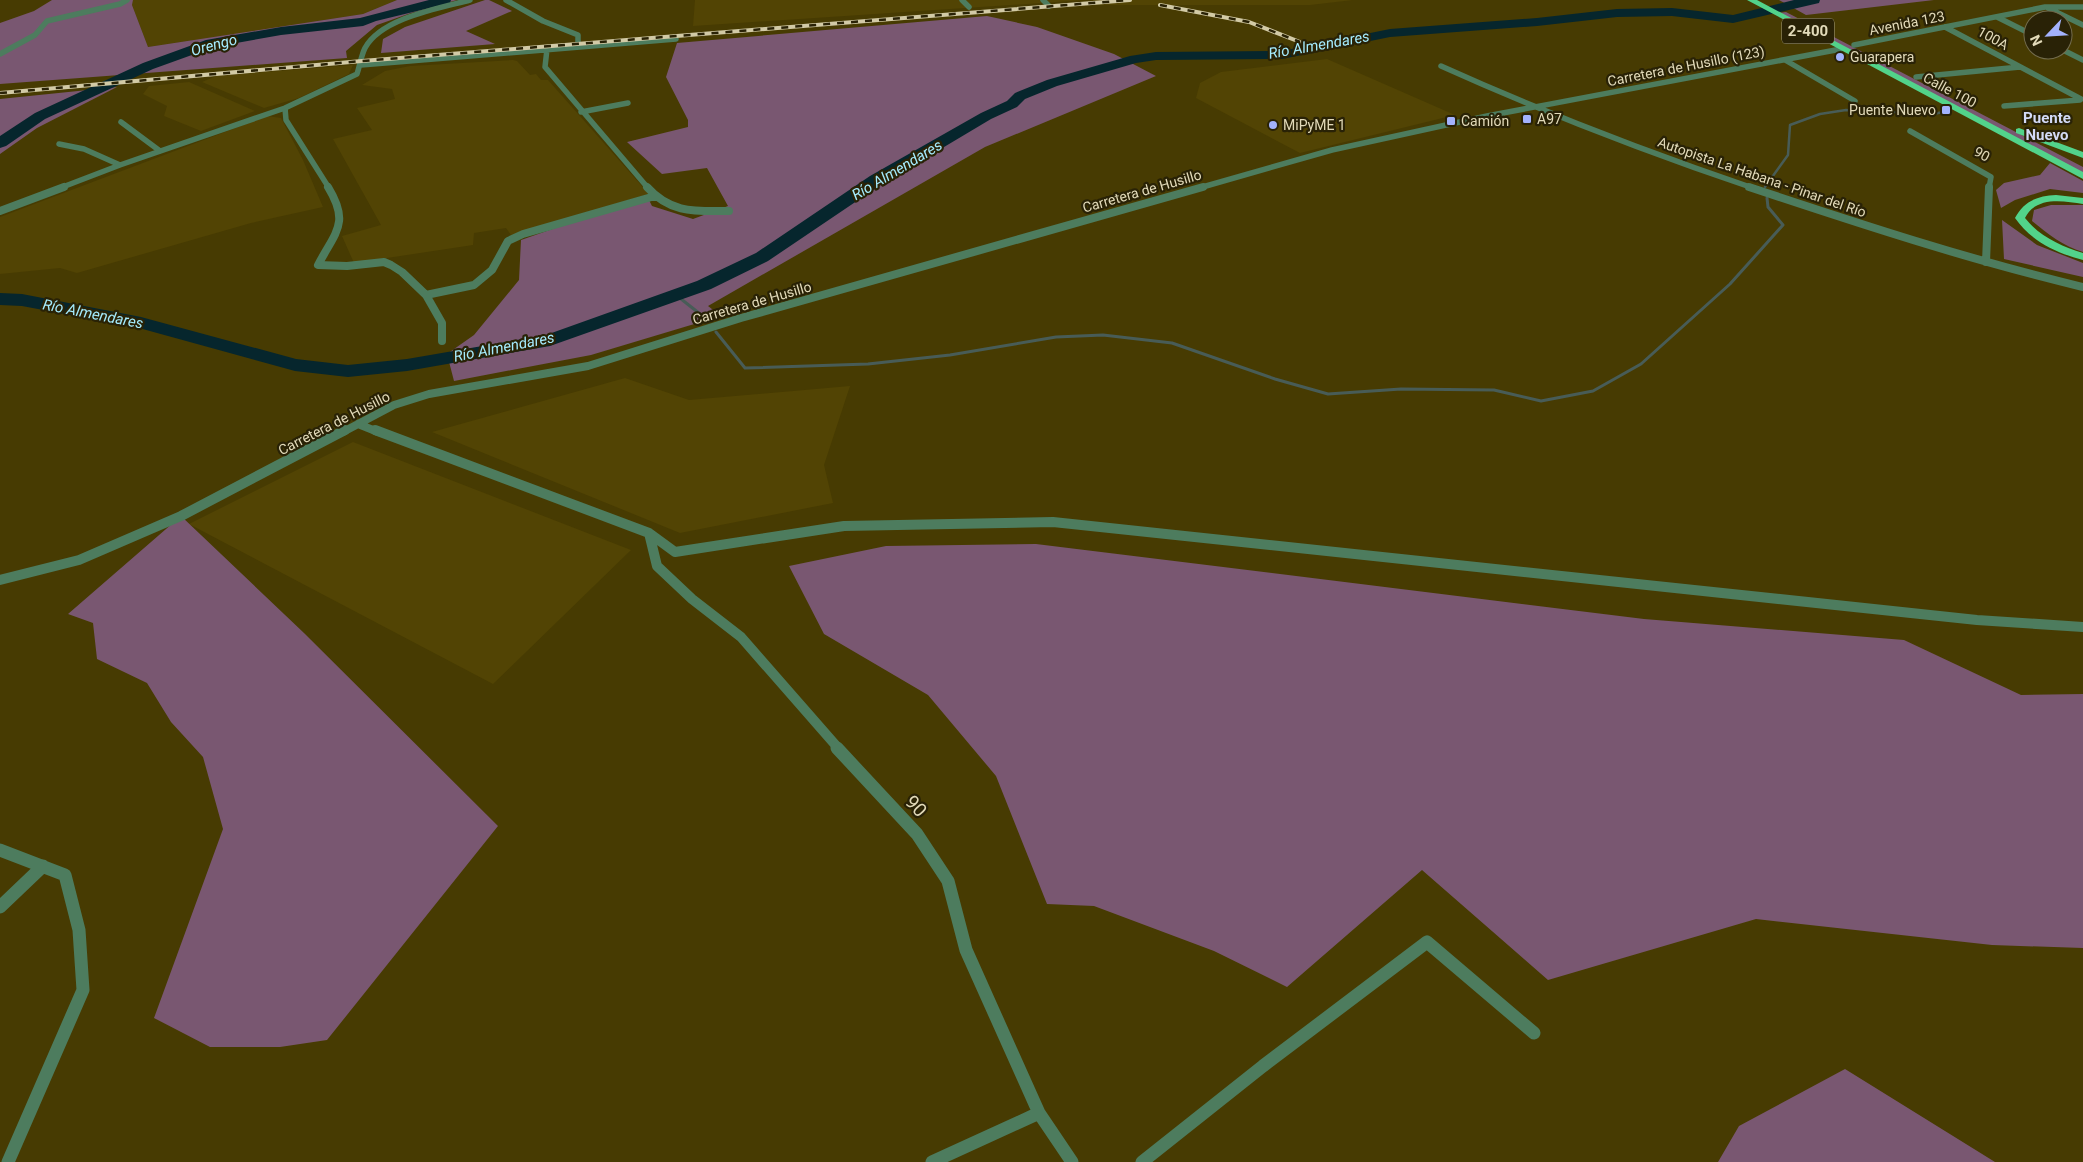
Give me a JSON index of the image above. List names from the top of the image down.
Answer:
{
  "streets": {
    "highway": ["2-400", "Calle 100"],
    "street": [
      "Avenida 123",
      "100A",
      "Carretera de Husillo (123)",
      "90",
      "Autopista La Habana - Pinar del Río",
      "Carretera de Husillo"
    ]
  },
  "crossings": [
    ["Avenida 123", "100A"],
    ["Avenida 123", "Calle 100"],
    ["Carretera de Husillo (123)", "Calle 100"],
    ["Carretera de Husillo (123)", "Autopista La Habana - Pinar del Río"],
    ["Carretera de Husillo (123)", "Carretera de Husillo"],
    ["90", "Autopista La Habana - Pinar del Río"],
    ["Autopista La Habana - Pinar del Río", "Carretera de Husillo"]
  ],
  "districts": ["Puente Nuevo"],
  "water": ["Orengo", "Río Almendares"],
  "places": {
    "other": ["Guarapera", "MiPyME 1"],
    "transit": ["Puente Nuevo", "A97", "Camión"]
  },
  "north": "bottom left"
}
